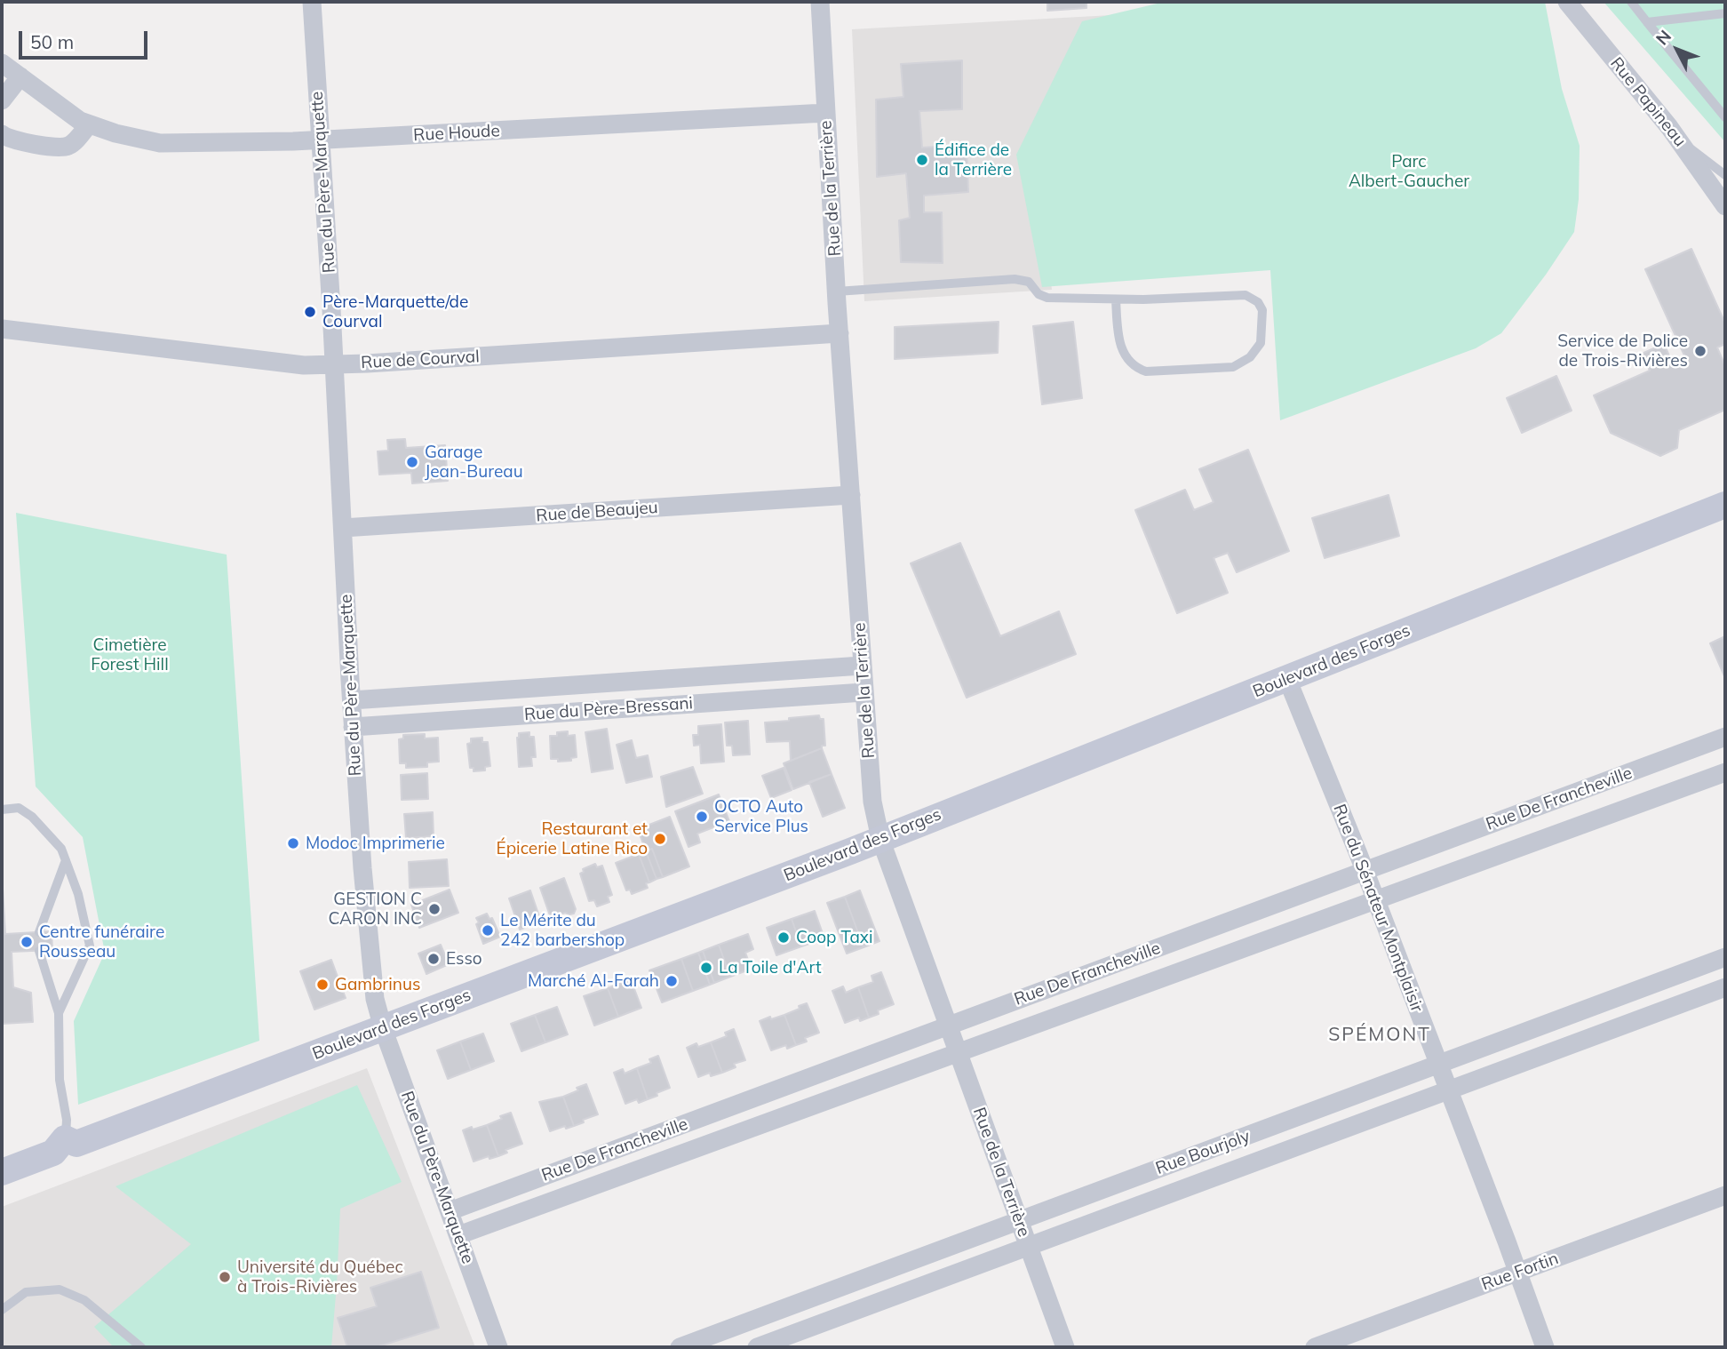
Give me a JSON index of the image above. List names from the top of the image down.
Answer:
{
  "streets": {
    "main road": ["Boulevard des Forges"],
    "street": [
      "Rue Papineau",
      "Rue Houde",
      "Rue du Père-Marquette",
      "Rue de la Terrière",
      "Rue de Courval",
      "Rue de Beaujeu",
      "Rue du Père-Bressani",
      "Rue De Francheville",
      "Rue du Sénateur Montplaisir",
      "Rue Bourjoly",
      "Rue Fortin"
    ]
  },
  "crossings": [
    ["Rue Houde", "Rue du Père-Marquette"],
    ["Rue Houde", "Rue de la Terrière"],
    ["Rue du Père-Marquette", "Rue de Courval"],
    ["Rue du Père-Marquette", "Rue de Beaujeu"],
    ["Rue du Père-Marquette", "Boulevard des Forges"],
    ["Rue du Père-Marquette", "Rue du Père-Bressani"],
    ["Rue du Père-Marquette", "Rue De Francheville"],
    ["Rue de la Terrière", "Rue de Courval"],
    ["Rue de la Terrière", "Rue de Beaujeu"],
    ["Rue de la Terrière", "Boulevard des Forges"],
    ["Rue de la Terrière", "Rue du Père-Bressani"],
    ["Rue de la Terrière", "Rue De Francheville"],
    ["Rue de la Terrière", "Rue Bourjoly"],
    ["Boulevard des Forges", "Rue du Sénateur Montplaisir"],
    ["Rue De Francheville", "Rue du Sénateur Montplaisir"],
    ["Rue du Sénateur Montplaisir", "Rue Bourjoly"],
    ["Rue du Sénateur Montplaisir", "Rue Fortin"]
  ],
  "districts": ["SPÉMONT"],
  "parks": ["Parc Albert-Gaucher", "Cimetière Forest Hill"],
  "places": [
    "Édifice de la Terrière",
    "Père-Marquette/de Courval",
    "Service de Police de Trois-Rivières",
    "Garage Jean-Bureau",
    "OCTO Auto Service Plus",
    "Restaurant et Épicerie Latine Rico",
    "Modoc Imprimerie",
    "GESTION C CARON INC",
    "Le Mérite du 242 barbershop",
    "Coop Taxi",
    "Centre funéraire Rousseau",
    "Esso",
    "La Toile d'Art",
    "Marché Al-Farah",
    "Gambrinus",
    "Université du Québec à Trois-Rivières"
  ],
  "scale_bar": "50 m",
  "north": "top left"
}
